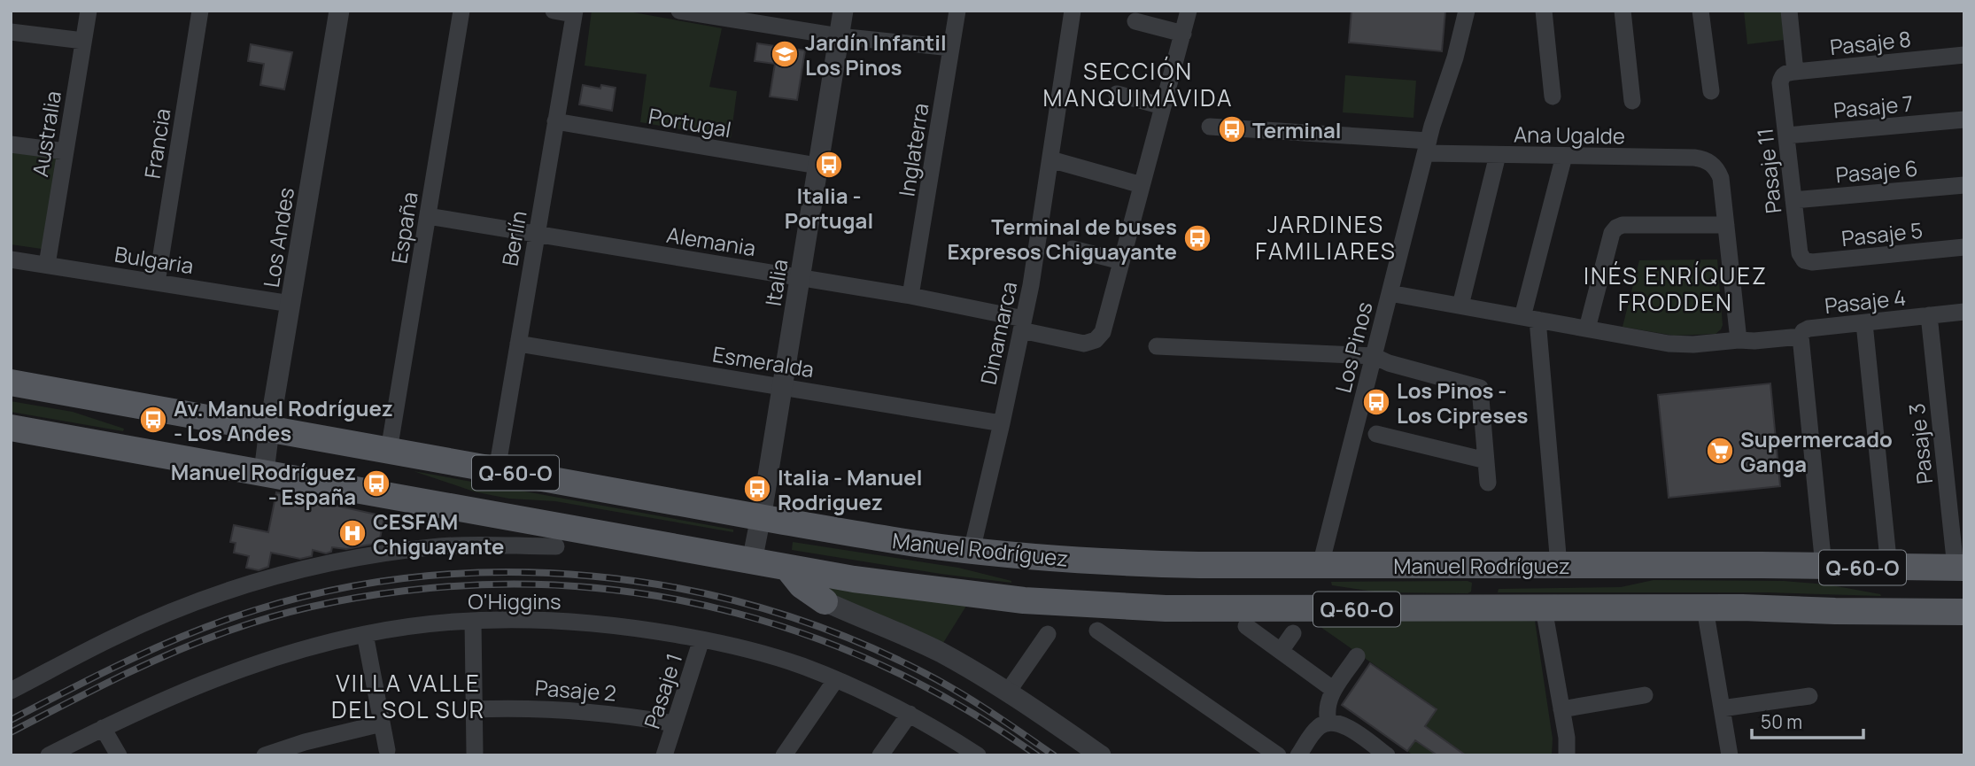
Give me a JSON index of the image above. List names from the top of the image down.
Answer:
{
  "streets": {
    "main road": ["Q-60-O", "Manuel Rodríguez"],
    "street": [
      "Pasaje 8",
      "Pasaje 7",
      "Portugal",
      "Australia",
      "Ana Ugalde",
      "Francia",
      "Inglaterra",
      "Pasaje 11",
      "Pasaje 6",
      "España",
      "Pasaje 5",
      "Los Andes",
      "Berlín",
      "Alemania",
      "Bulgaria",
      "Italia",
      "Pasaje 4",
      "Dinamarca",
      "Los Pinos",
      "Esmeralda",
      "Pasaje 3",
      "O'Higgins",
      "Pasaje 2",
      "Pasaje 1"
    ]
  },
  "crossings": [
    ["Pasaje 8", "Pasaje 11"],
    ["Pasaje 7", "Pasaje 11"],
    ["Portugal", "Berlín"],
    ["Portugal", "Italia"],
    ["Australia", "Bulgaria"],
    ["Ana Ugalde", "Los Pinos"],
    ["Francia", "Bulgaria"],
    ["Inglaterra", "Alemania"],
    ["Pasaje 11", "Pasaje 6"],
    ["Pasaje 11", "Pasaje 5"],
    ["España", "Alemania"],
    ["España", "Manuel Rodríguez"],
    ["Los Andes", "Bulgaria"],
    ["Los Andes", "Manuel Rodríguez"],
    ["Berlín", "Alemania"],
    ["Berlín", "Esmeralda"],
    ["Berlín", "Manuel Rodríguez"],
    ["Alemania", "Italia"],
    ["Alemania", "Dinamarca"],
    ["Italia", "Esmeralda"],
    ["Italia", "Manuel Rodríguez"],
    ["Pasaje 4", "Los Pinos"],
    ["Pasaje 4", "Pasaje 3"],
    ["Dinamarca", "Esmeralda"],
    ["Dinamarca", "Manuel Rodríguez"],
    ["Los Pinos", "Manuel Rodríguez"],
    ["Pasaje 3", "Manuel Rodríguez"],
    ["O'Higgins", "Pasaje 1"],
    ["Pasaje 2", "Pasaje 1"]
  ],
  "districts": [
    "SECCIÓN MANQUIMÁVIDA",
    "JARDINES FAMILIARES",
    "INÉS ENRÍQUEZ FRODDEN",
    "VILLA VALLE DEL SOL SUR"
  ],
  "places": {
    "school or university": ["Jardín Infantil Los Pinos"],
    "bus stop": [
      "Terminal",
      "Italia - Portugal",
      "Terminal de buses Expresos Chiguayante",
      "Los Pinos - Los Cipreses",
      "Av. Manuel Rodríguez - Los Andes",
      "Manuel Rodríguez - España",
      "Italia - Manuel Rodriguez"
    ],
    "supermarket": ["Supermercado Ganga"],
    "hospital": ["CESFAM Chiguayante"]
  },
  "scale_bar": "50 m"
}
